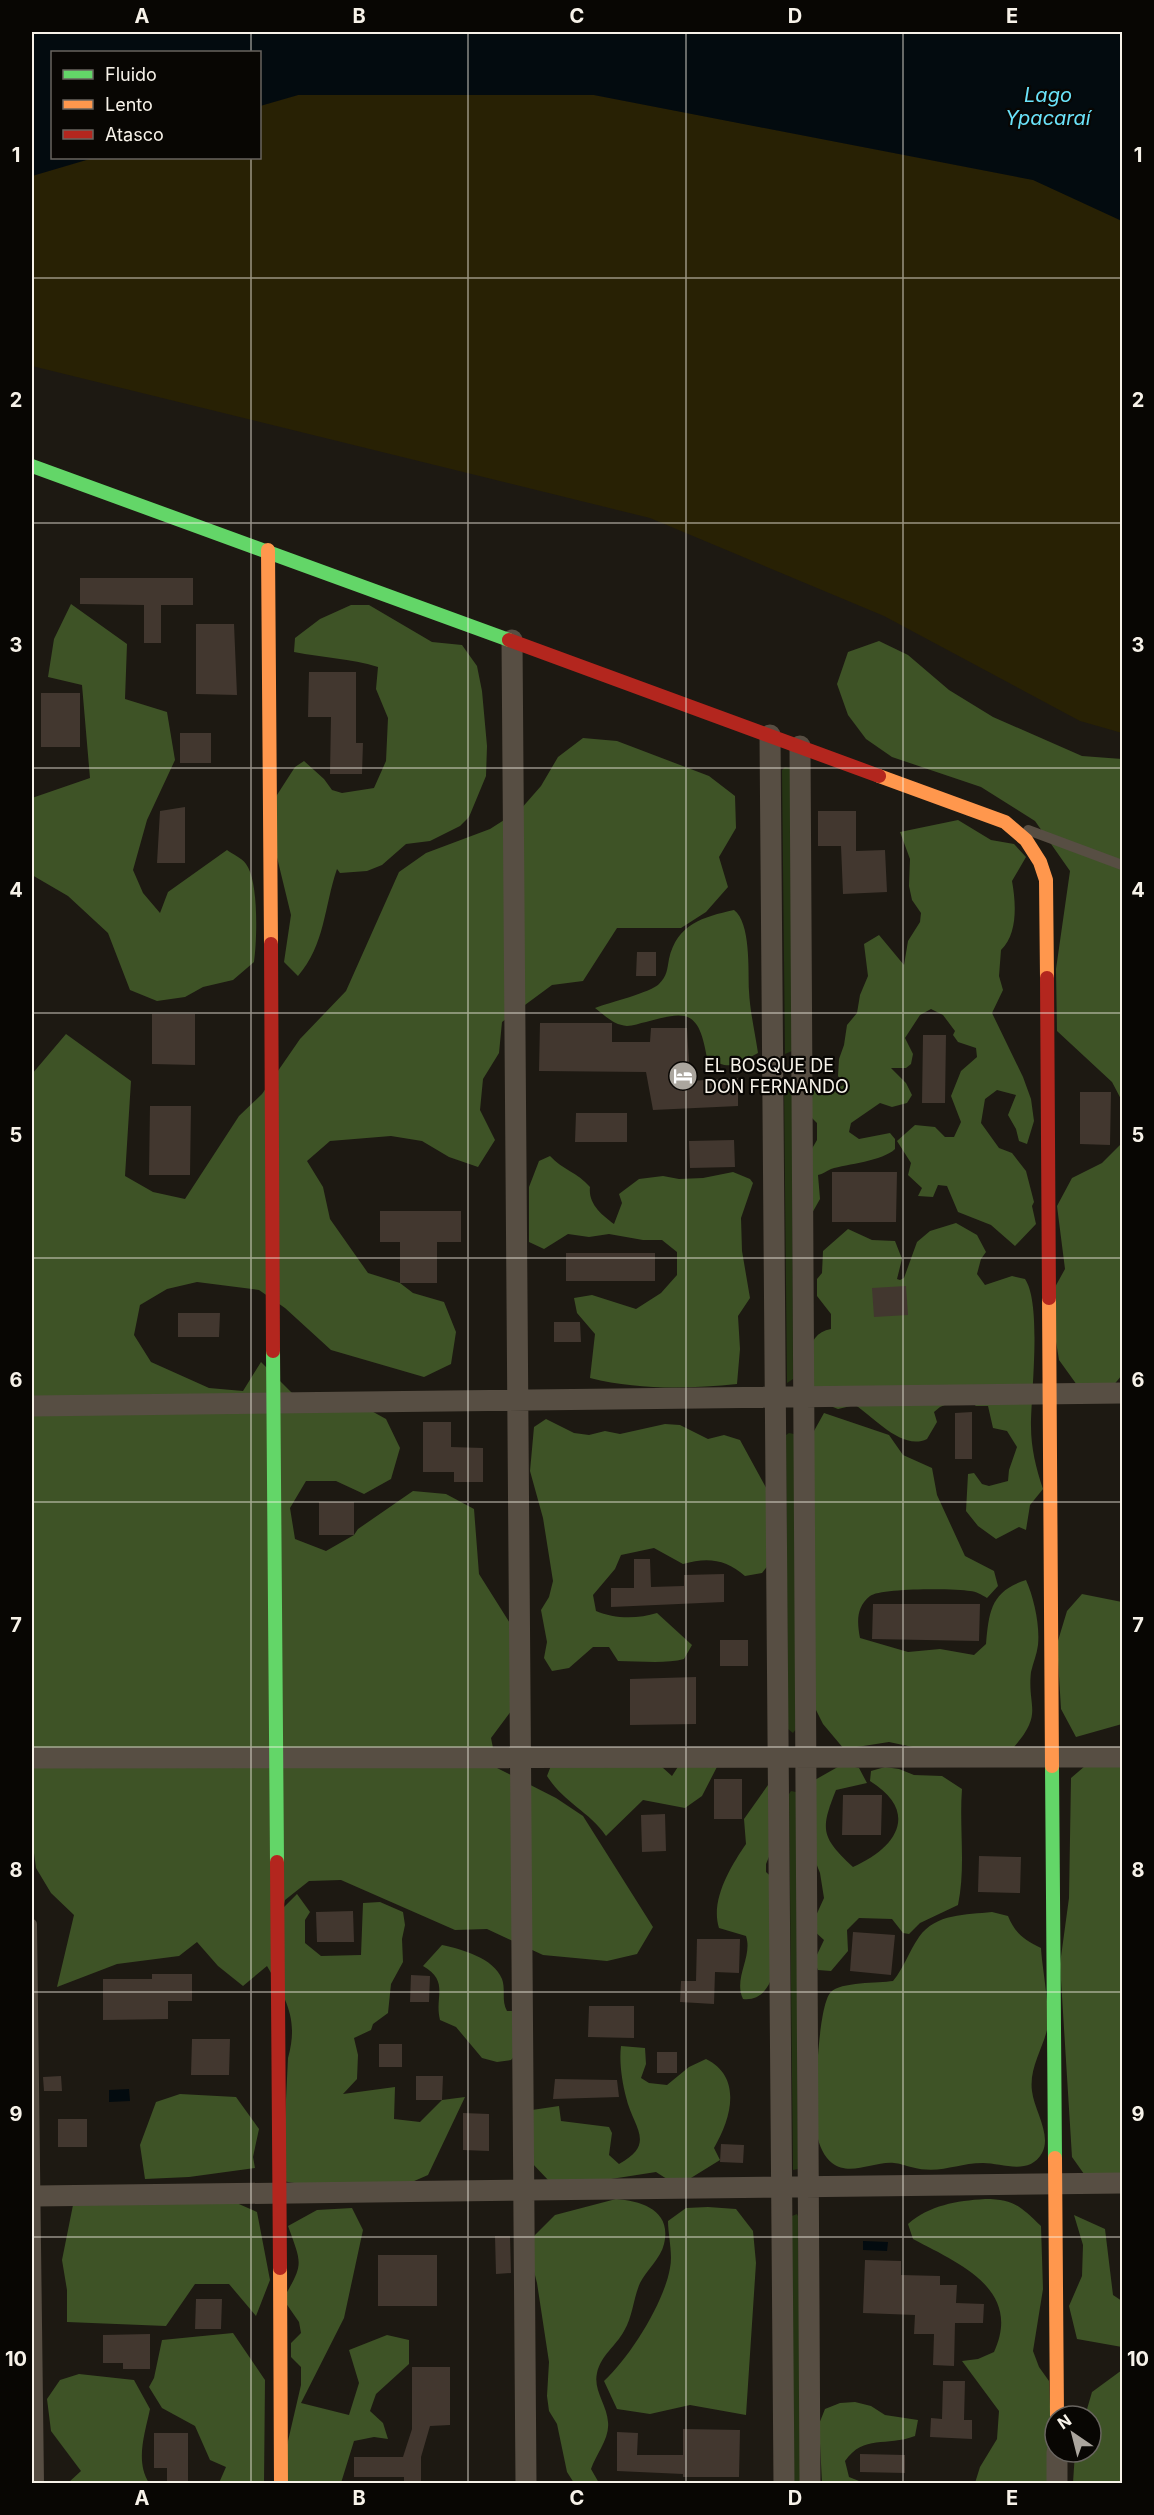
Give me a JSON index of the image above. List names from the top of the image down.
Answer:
{
  "water": ["Lago Ypacaraí"],
  "places": {
    "hotel": ["EL BOSQUE DE DON FERNANDO"]
  },
  "legend": ["Fluido", "Lento", "Atasco"],
  "north": "top left",
  "grid": {
    "columns": [
      "A",
      "B",
      "C",
      "D",
      "E"
    ],
    "rows": [
      "1",
      "2",
      "3",
      "4",
      "5",
      "6",
      "7",
      "8",
      "9",
      "10"
    ]
  }
}
